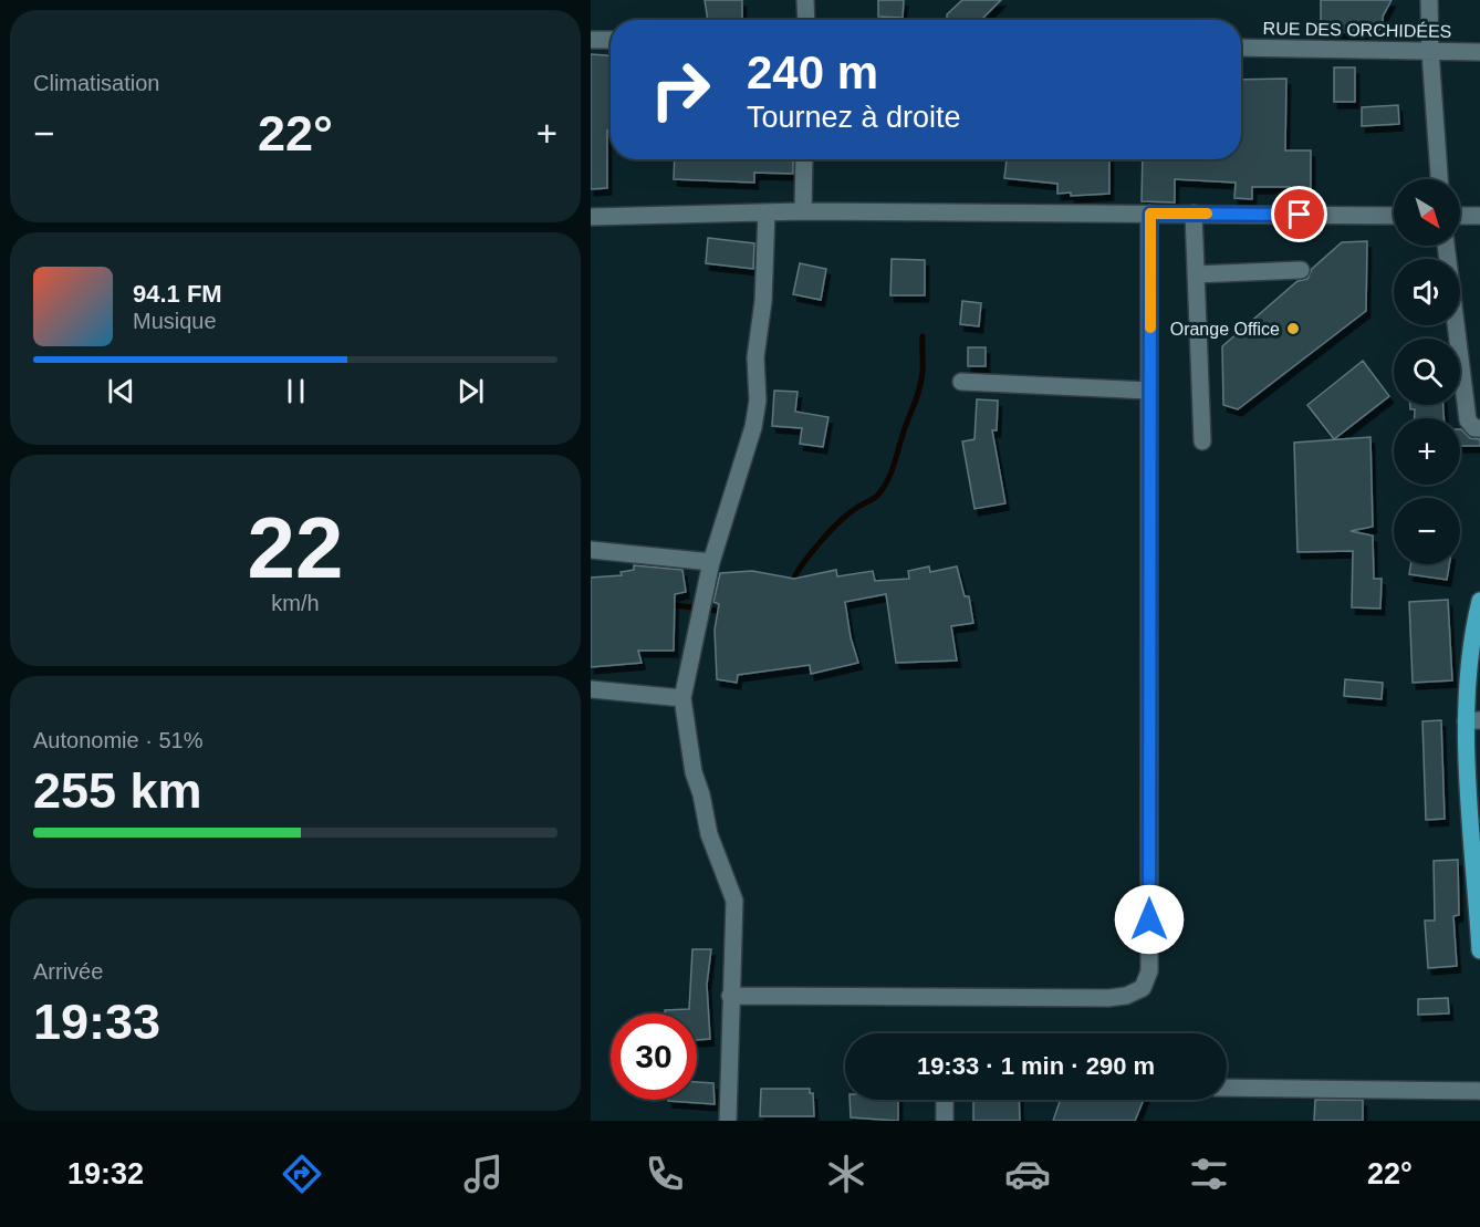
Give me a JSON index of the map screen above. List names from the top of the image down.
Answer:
{
  "streets": {
    "street": ["RUE DES ORCHIDÉES"]
  },
  "places": ["Orange Office"],
  "north": "bottom right",
  "page": {
    "tile": [
      "Climatisation",
      ["22", "km/h"],
      ["Autonomie · 51%", "255 km"],
      ["Arrivée", "19:33"]
    ],
    "turn": ["240 m", "Tournez à droite"],
    "heat": ["−", "22°", "+"],
    "map_buttons": ["+", "−"],
    "song": ["94.1 FM", "Musique"],
    "limit": "30",
    "trip": "19:33 · 1 min · 290 m",
    "tabs": ["19:32", "22°"]
  }
}
